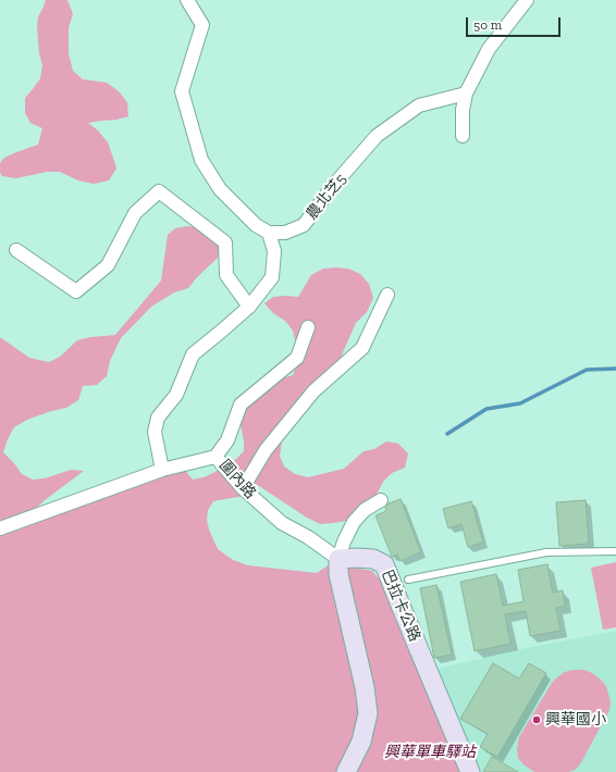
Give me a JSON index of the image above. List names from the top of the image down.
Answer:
{
  "streets": {
    "main road": ["巴拉卡公路"],
    "street": ["農北芝5", "圍內路"]
  },
  "crossings": [
    ["圍內路", "巴拉卡公路"]
  ],
  "parks": ["興華單車驛站"],
  "places": ["興華國小"],
  "scale_bar": "50 m"
}
